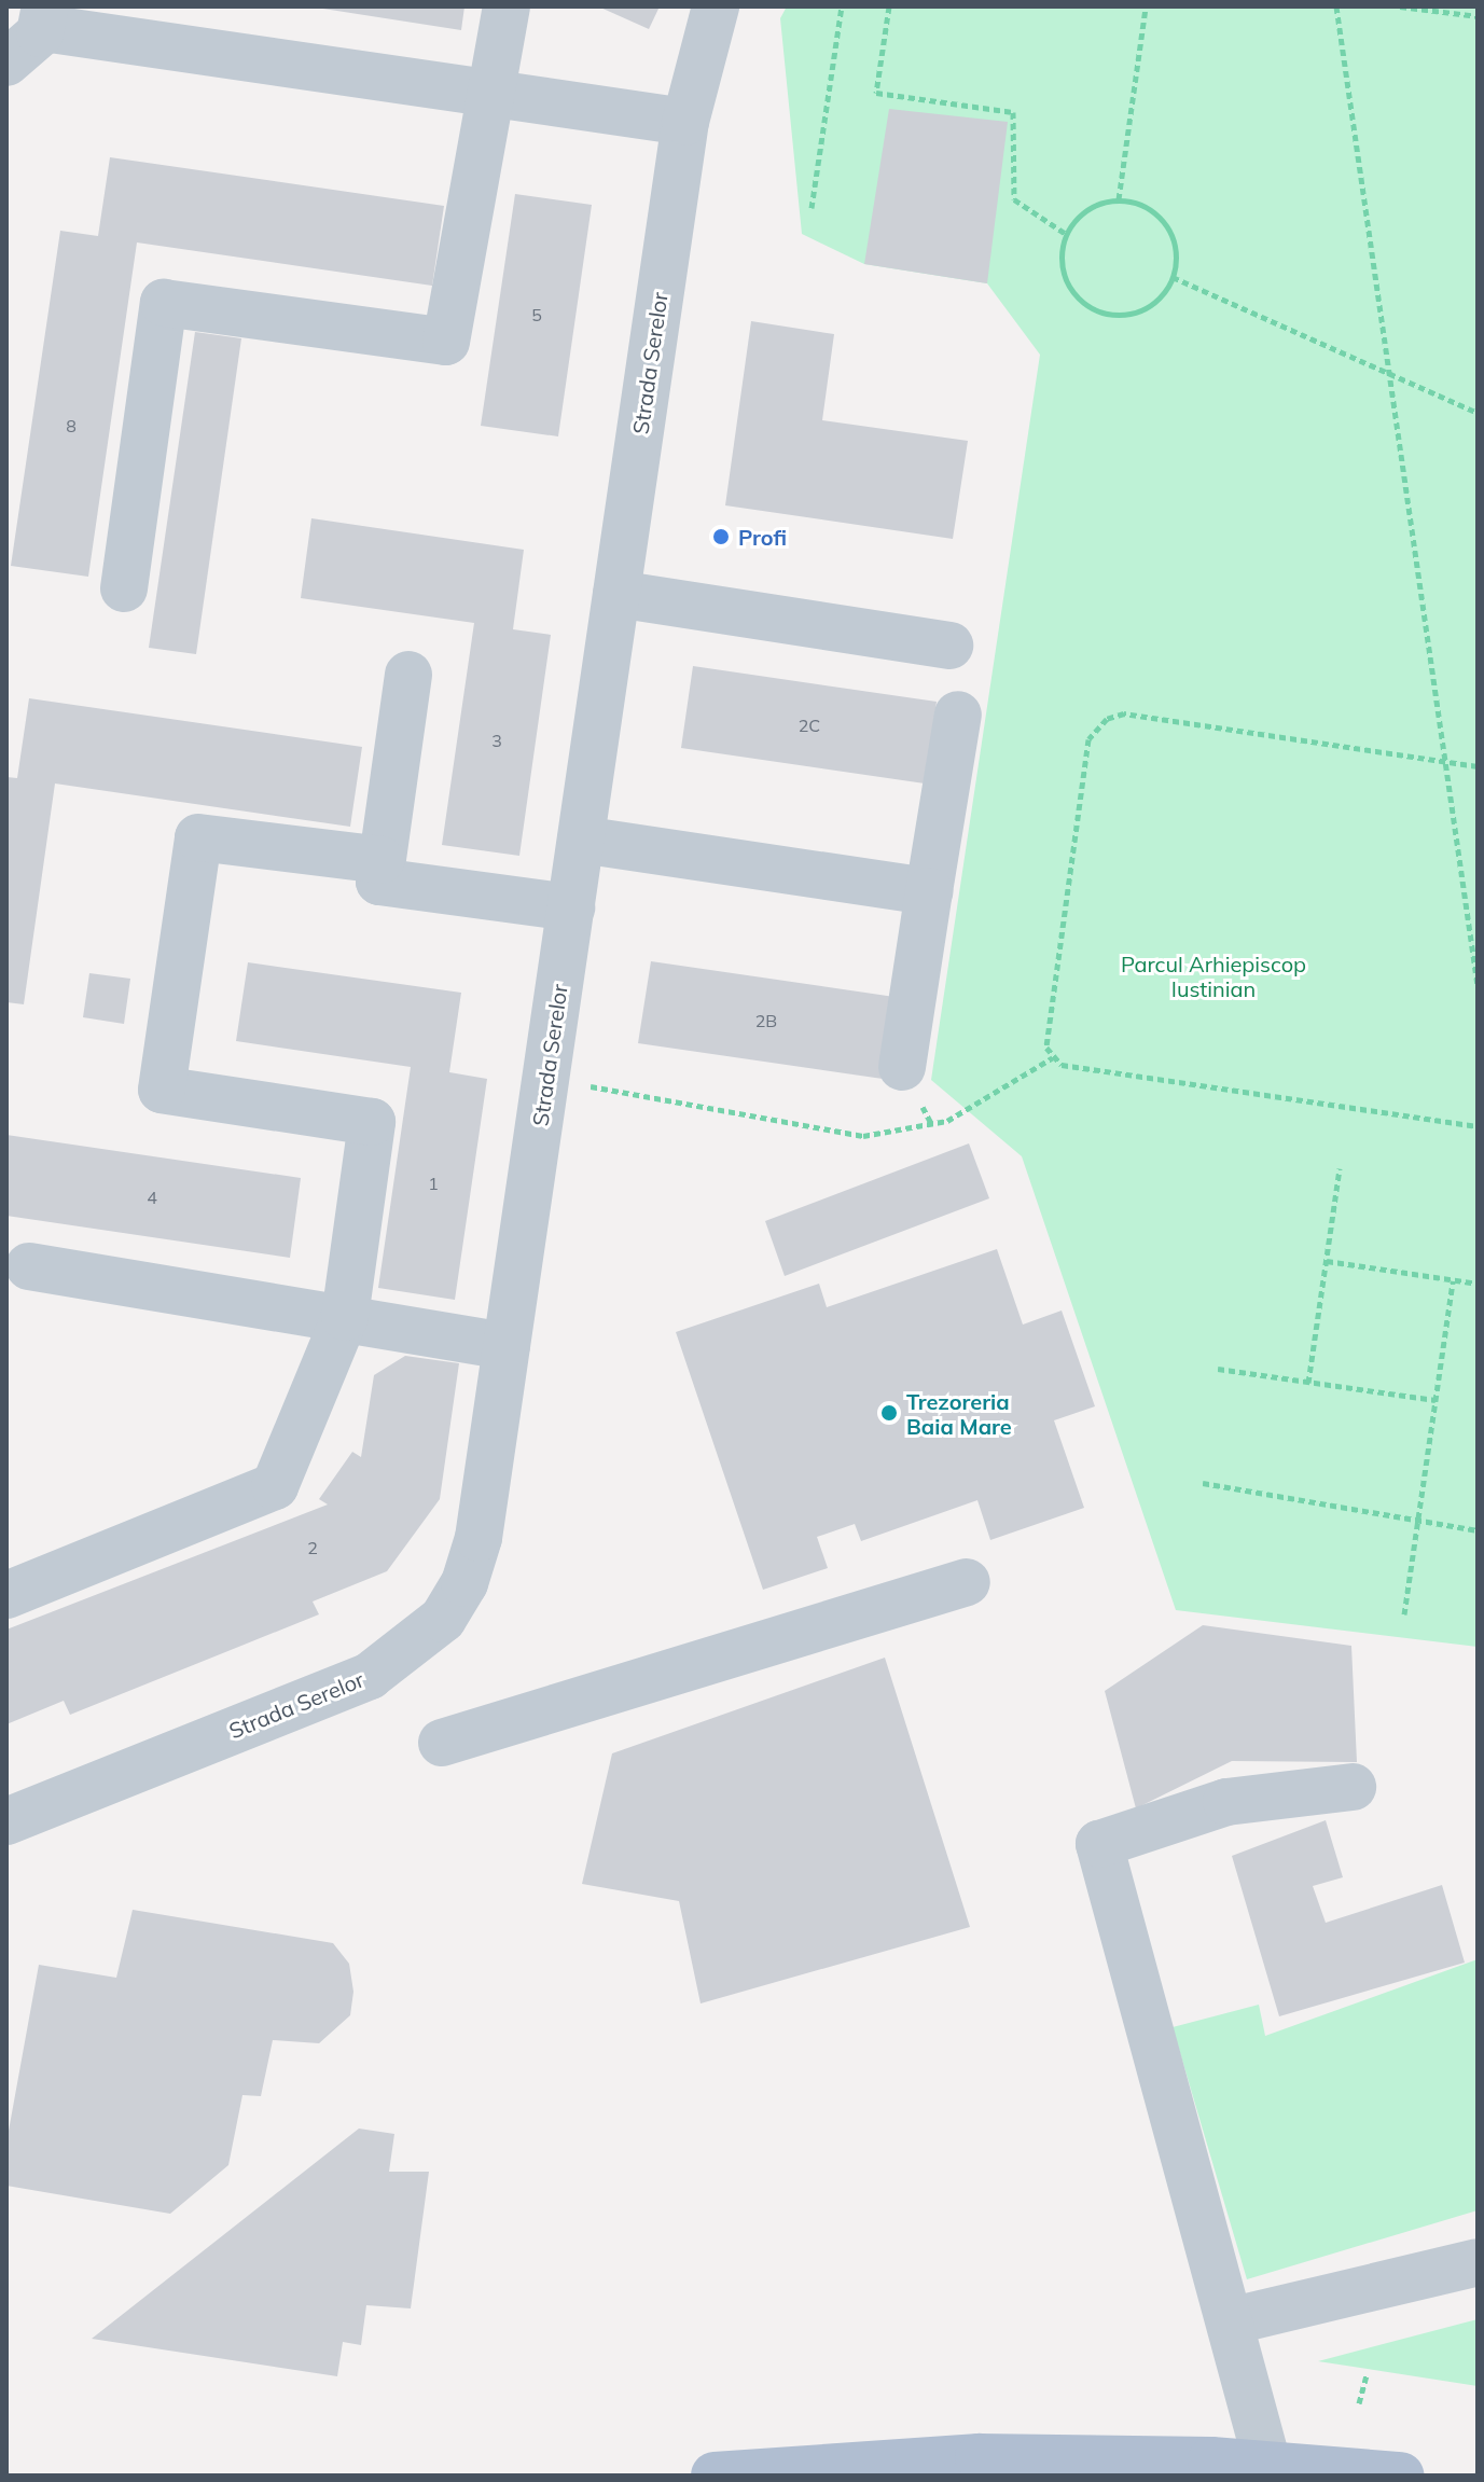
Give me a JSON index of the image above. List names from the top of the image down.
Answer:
{
  "streets": {
    "street": ["Strada Serelor"]
  },
  "parks": ["Parcul Arhiepiscop Iustinian"],
  "places": ["Profi", "Trezoreria Baia Mare"],
  "house_numbers": [
    "5",
    "8",
    "2C",
    "3",
    "2B",
    "1",
    "4",
    "2"
  ]
}
